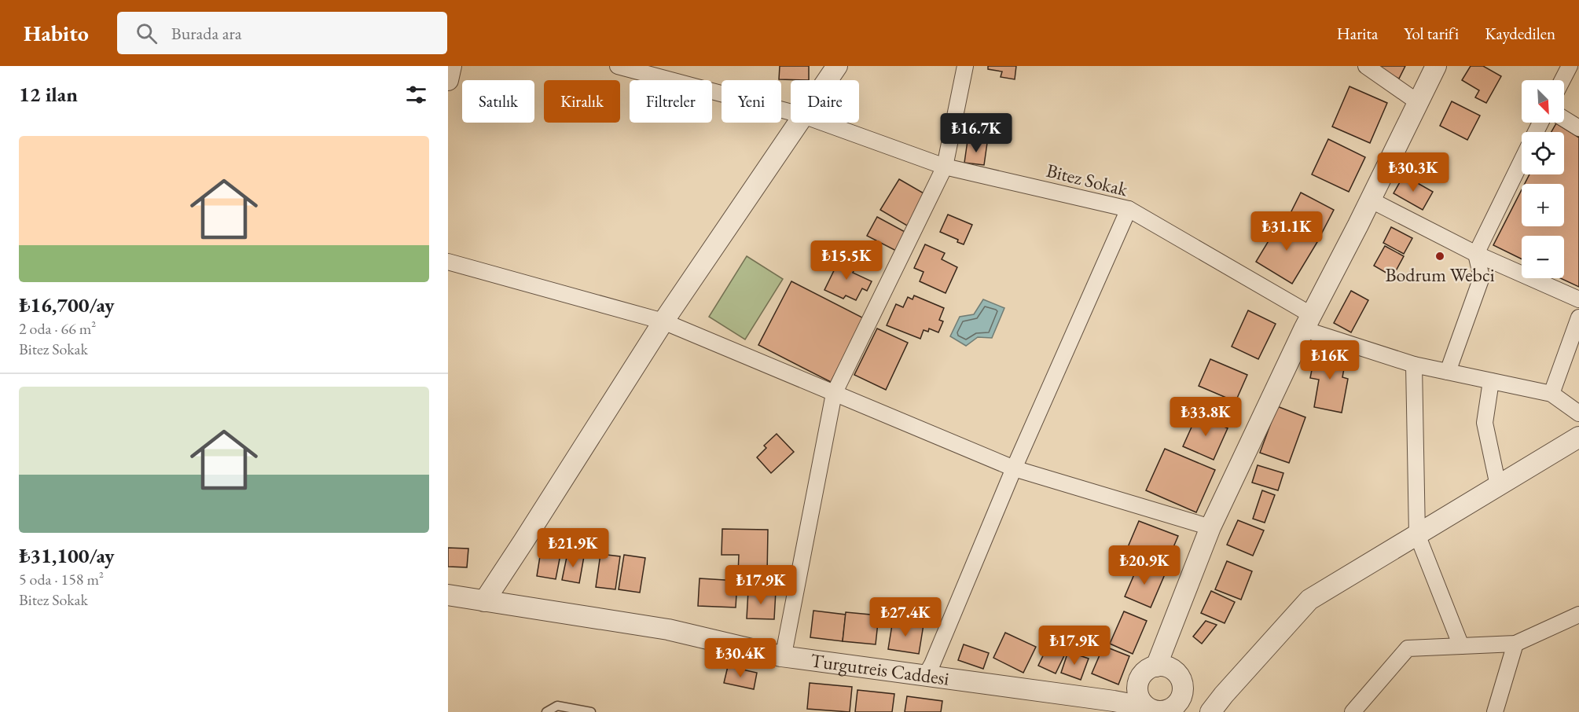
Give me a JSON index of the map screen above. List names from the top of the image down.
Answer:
{
  "streets": {
    "street": ["Bitez Sokak", "Turgutreis Caddesi"]
  },
  "places": ["Bodrum Webci"],
  "north": "bottom right",
  "page": {
    "header": "Habito",
    "search": "Burada ara",
    "nav": ["Harita", "Yol tarifi", "Kaydedilen"],
    "heading": "12 ilan",
    "map_buttons": ["+", "−"],
    "chip": [
      "Satılık",
      "Kiralık",
      "Filtreler",
      "Yeni",
      "Daire"
    ],
    "price": [
      "₺16.7K",
      "₺30.3K",
      "₺31.1K",
      "₺15.5K",
      "₺16K",
      "₺33.8K",
      "₺21.9K",
      "₺20.9K",
      "₺17.9K",
      "₺27.4K",
      "₺17.9K",
      "₺30.4K"
    ],
    "list": [
      {
        "name": "₺16,700/ay",
        "note": "2 oda · 66 m² · Bitez Sokak"
      },
      {
        "name": "₺31,100/ay",
        "note": "5 oda · 158 m² · Bitez Sokak"
      }
    ]
  }
}
